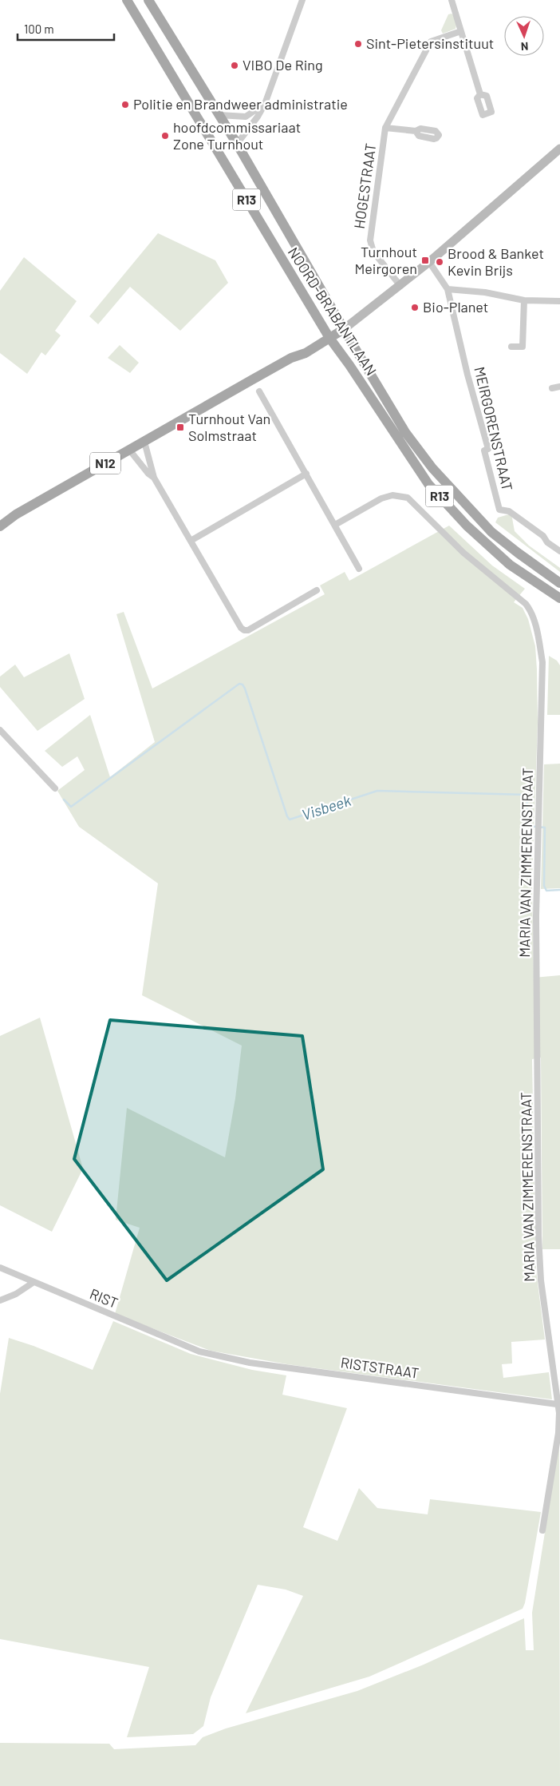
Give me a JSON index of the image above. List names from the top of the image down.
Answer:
{
  "streets": {
    "main road": ["R13", "NOORD-BRABANTLAAN", "N12"],
    "street": [
      "HOGESTRAAT",
      "MEIRGORENSTRAAT",
      "MARIA VAN ZIMMERENSTRAAT",
      "RIST",
      "RISTSTRAAT"
    ]
  },
  "crossings": [
    ["NOORD-BRABANTLAAN", "N12"],
    ["MARIA VAN ZIMMERENSTRAAT", "RISTSTRAAT"],
    ["RIST", "RISTSTRAAT"]
  ],
  "water": ["Visbeek"],
  "places": {
    "other": [
      "Sint-Pietersinstituut",
      "VIBO De Ring",
      "Politie en Brandweer administratie",
      "hoofdcommissariaat Zone Turnhout",
      "Brood & Banket Kevin Brijs",
      "Bio-Planet"
    ],
    "transit": ["Turnhout Meirgoren", "Turnhout Van Solmstraat"]
  },
  "scale_bar": "100 m",
  "north": "bottom"
}
